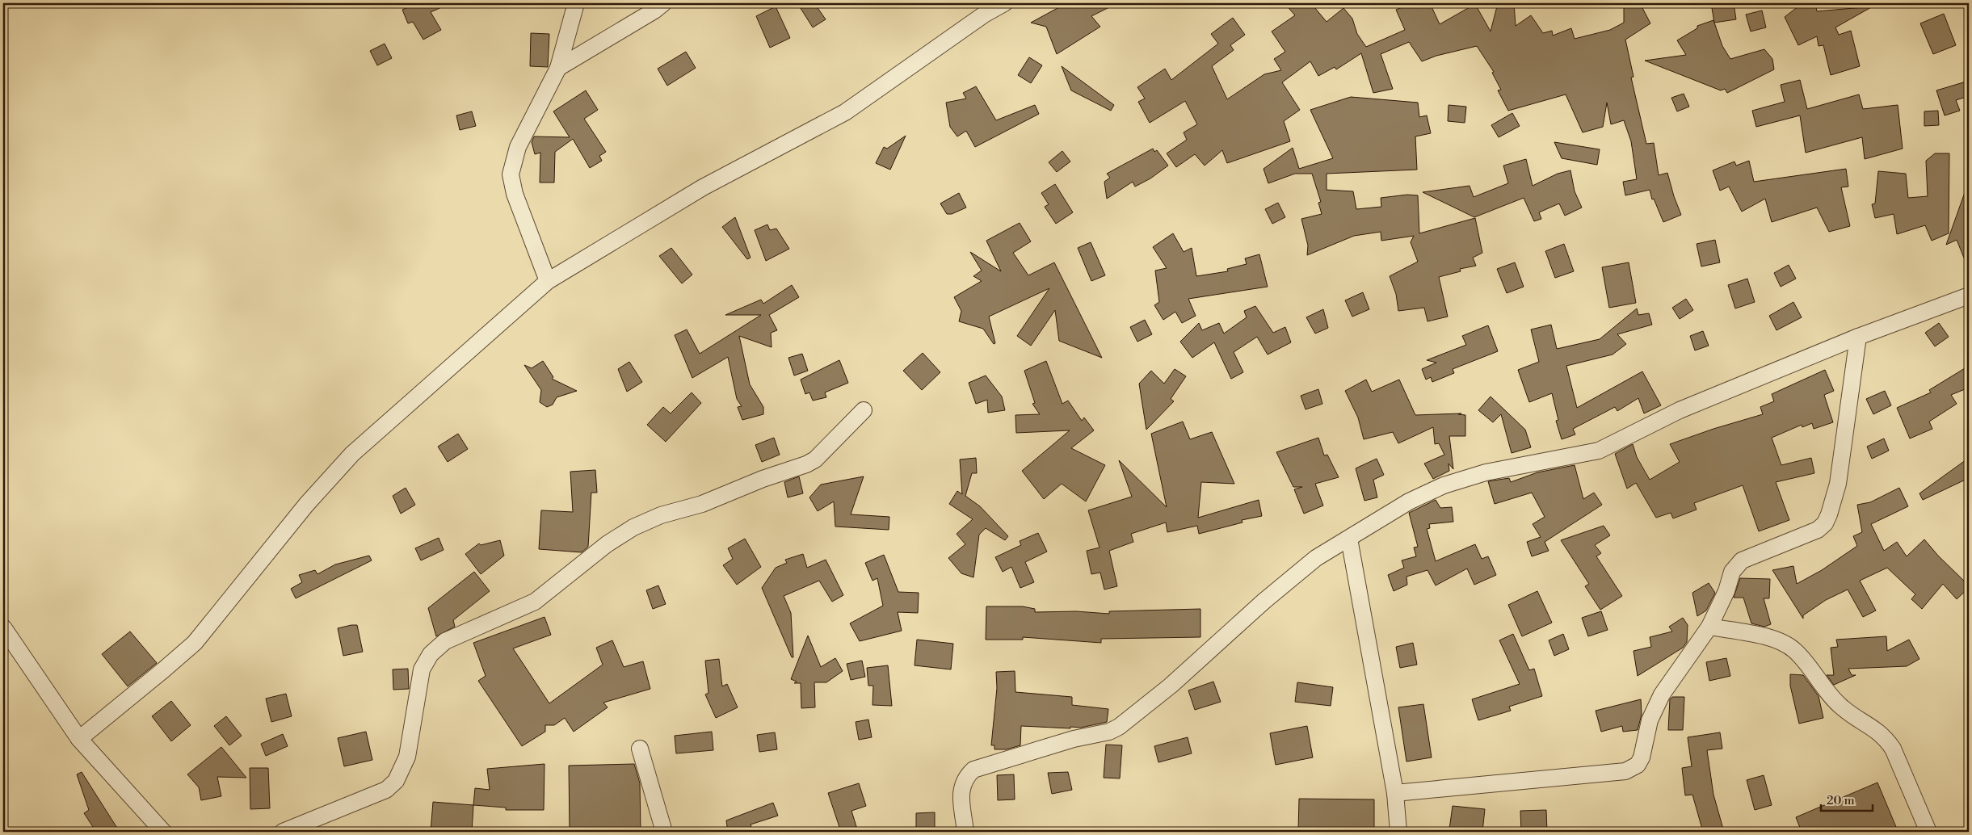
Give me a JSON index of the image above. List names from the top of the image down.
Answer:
{
  "scale_bar": "20 m"
}
